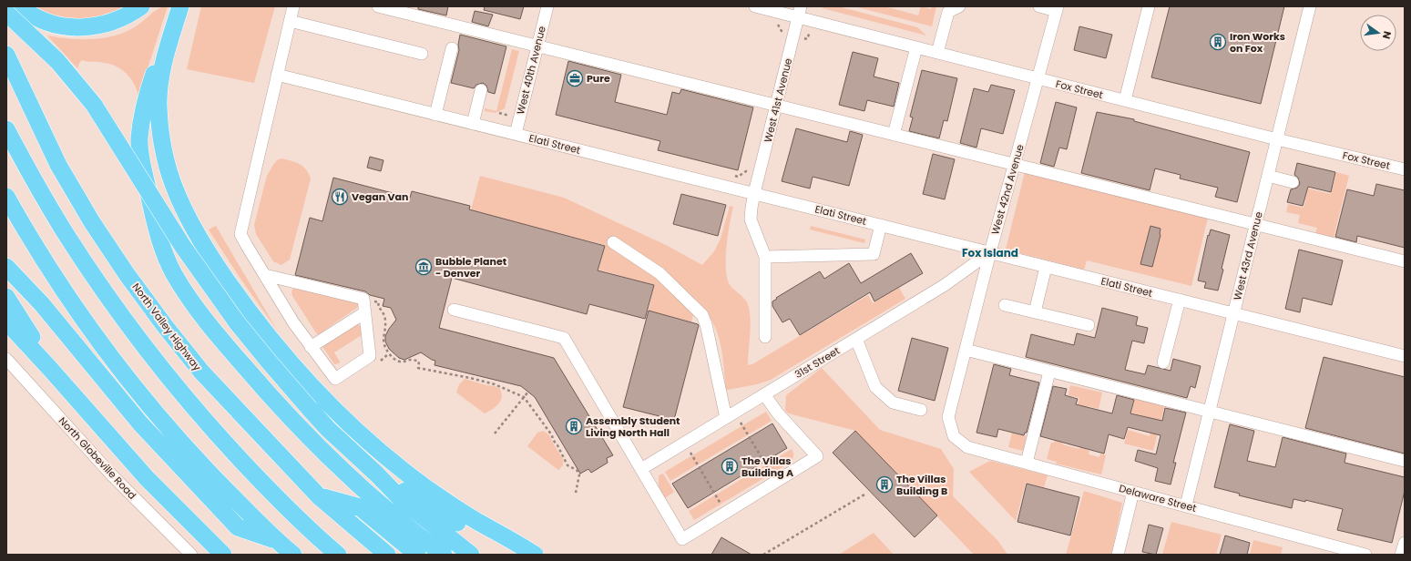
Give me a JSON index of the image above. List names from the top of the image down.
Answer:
{
  "streets": {
    "highway": ["North Valley Highway"],
    "street": [
      "West 40th Avenue",
      "Fox Street",
      "West 41st Avenue",
      "Elati Street",
      "West 42nd Avenue",
      "West 43rd Avenue",
      "31st Street",
      "North Globeville Road",
      "Delaware Street"
    ]
  },
  "crossings": [
    ["West 40th Avenue", "Elati Street"],
    ["Fox Street", "West 41st Avenue"],
    ["Fox Street", "West 42nd Avenue"],
    ["Fox Street", "West 43rd Avenue"],
    ["West 41st Avenue", "Elati Street"],
    ["Elati Street", "West 42nd Avenue"],
    ["Elati Street", "West 43rd Avenue"],
    ["Elati Street", "31st Street"],
    ["West 42nd Avenue", "31st Street"],
    ["West 42nd Avenue", "Delaware Street"],
    ["West 43rd Avenue", "Delaware Street"]
  ],
  "districts": ["Fox Island"],
  "places": {
    "building": [
      "Iron Works on Fox",
      "Assembly Student Living North Hall",
      "The Villas Building A",
      "The Villas Building B"
    ],
    "office": ["Pure"],
    "restaurant": ["Vegan Van"],
    "museum": ["Bubble Planet - Denver"]
  },
  "north": "right"
}
